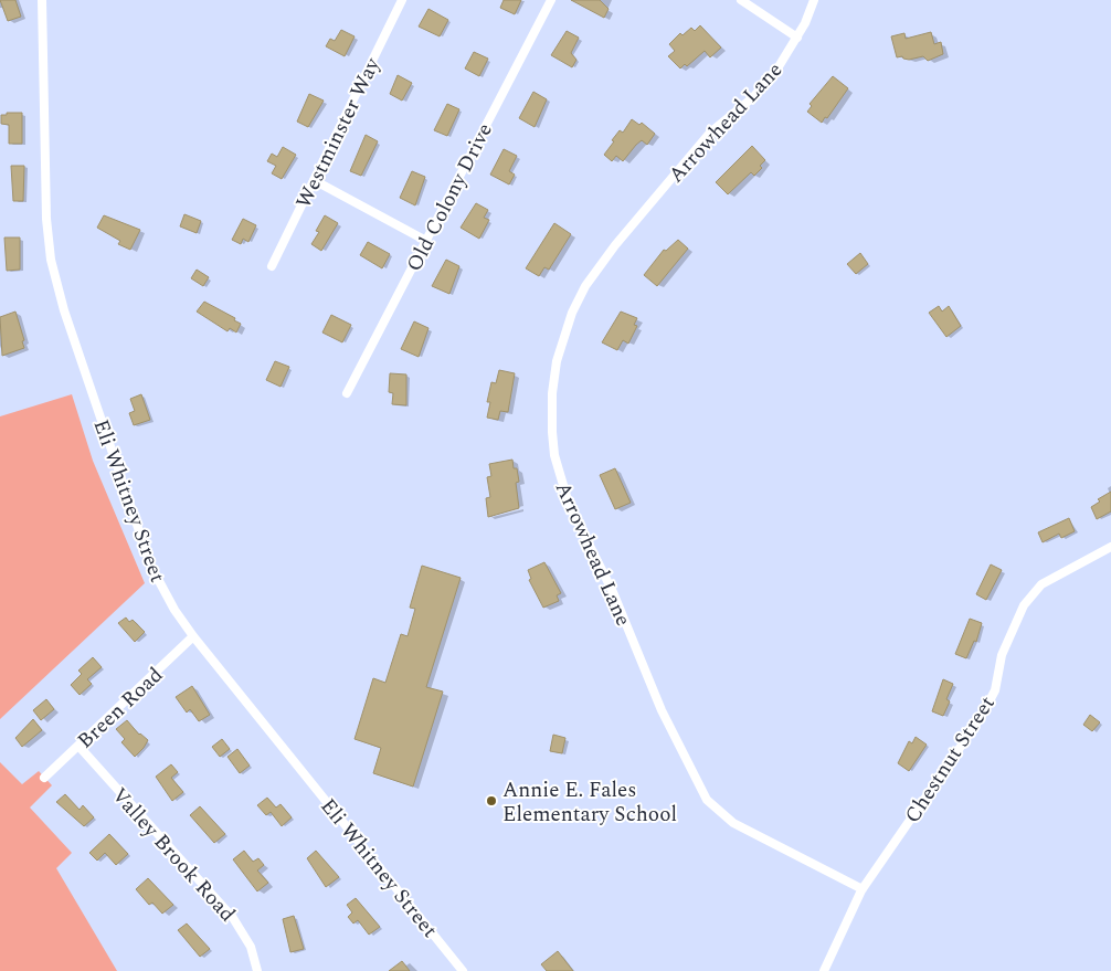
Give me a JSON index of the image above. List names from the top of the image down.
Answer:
{
  "streets": {
    "street": [
      "Arrowhead Lane",
      "Westminster Way",
      "Old Colony Drive",
      "Eli Whitney Street",
      "Breen Road",
      "Chestnut Street",
      "Valley Brook Road"
    ]
  },
  "crossings": [
    ["Arrowhead Lane", "Chestnut Street"],
    ["Eli Whitney Street", "Breen Road"],
    ["Breen Road", "Valley Brook Road"]
  ],
  "places": ["Annie E. Fales Elementary School"]
}
